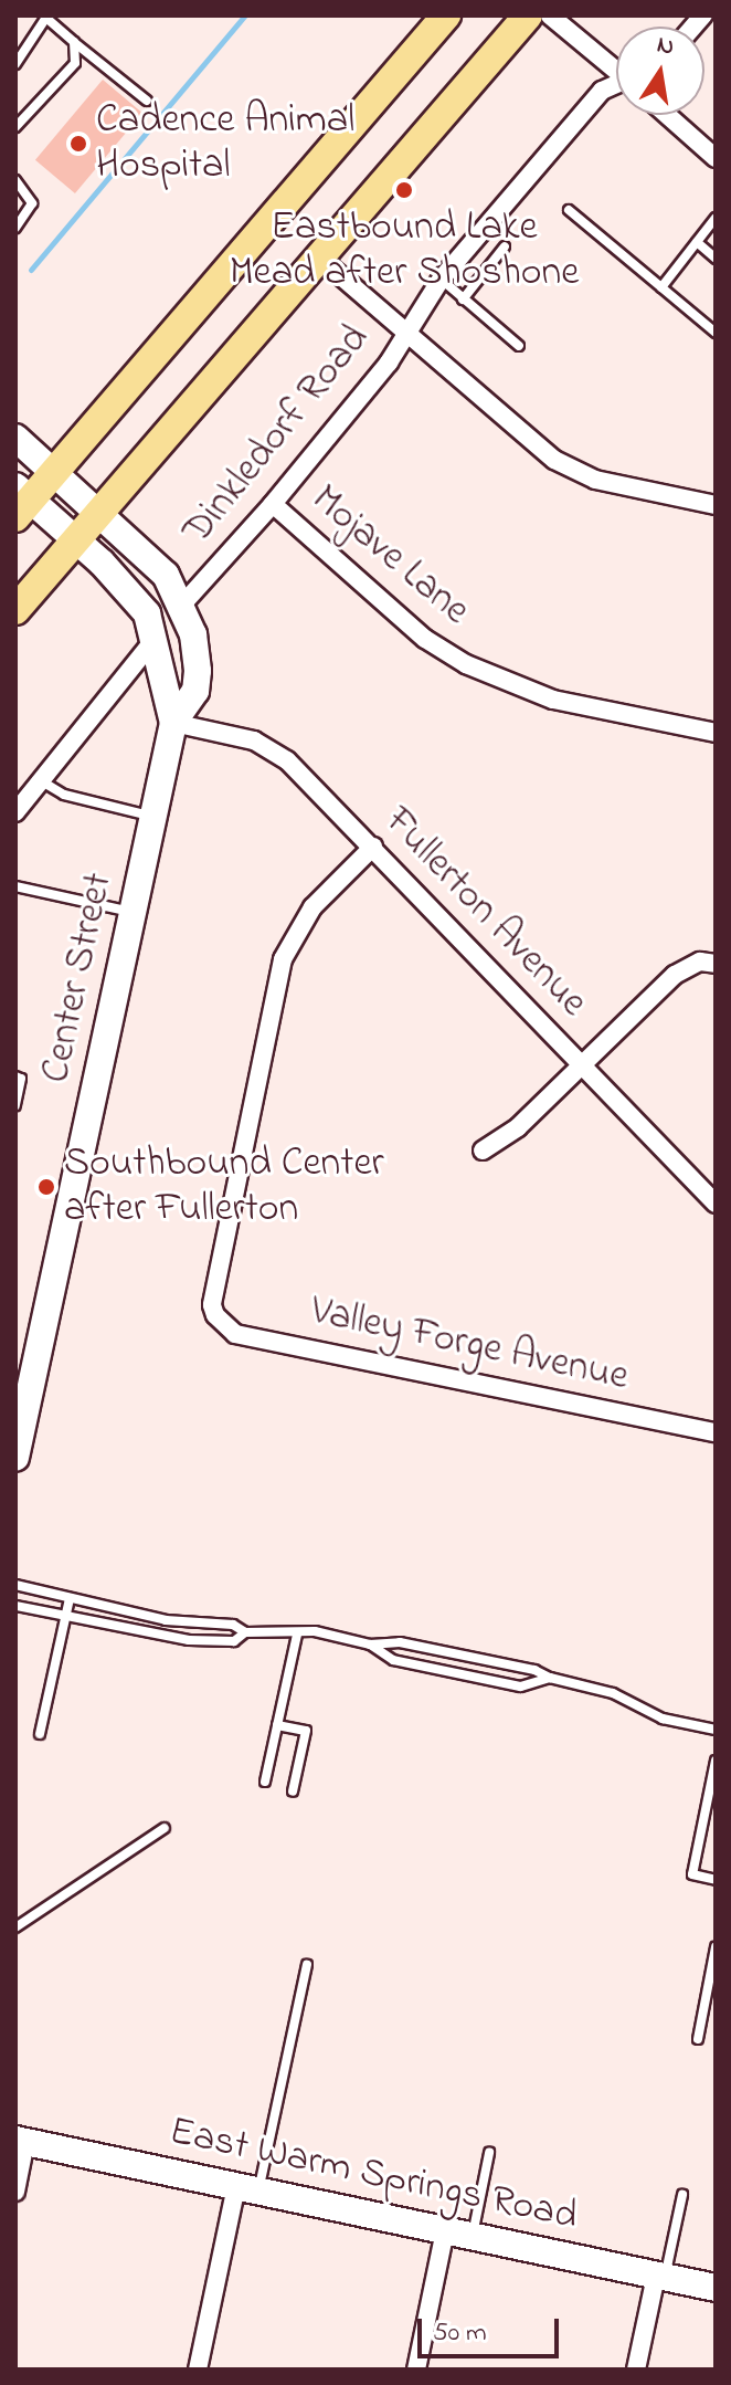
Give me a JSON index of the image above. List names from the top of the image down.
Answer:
{
  "streets": {
    "street": [
      "Dinkledorf Road",
      "Mojave Lane",
      "Fullerton Avenue",
      "Center Street",
      "Valley Forge Avenue",
      "East Warm Springs Road"
    ]
  },
  "crossings": [
    ["Dinkledorf Road", "Mojave Lane"],
    ["Dinkledorf Road", "Center Street"],
    ["Fullerton Avenue", "Center Street"],
    ["Fullerton Avenue", "Valley Forge Avenue"]
  ],
  "places": ["Cadence Animal Hospital", "Eastbound Lake Mead after Shoshone", "Southbound Center after Fullerton"],
  "scale_bar": "50 m",
  "north": "top"
}
